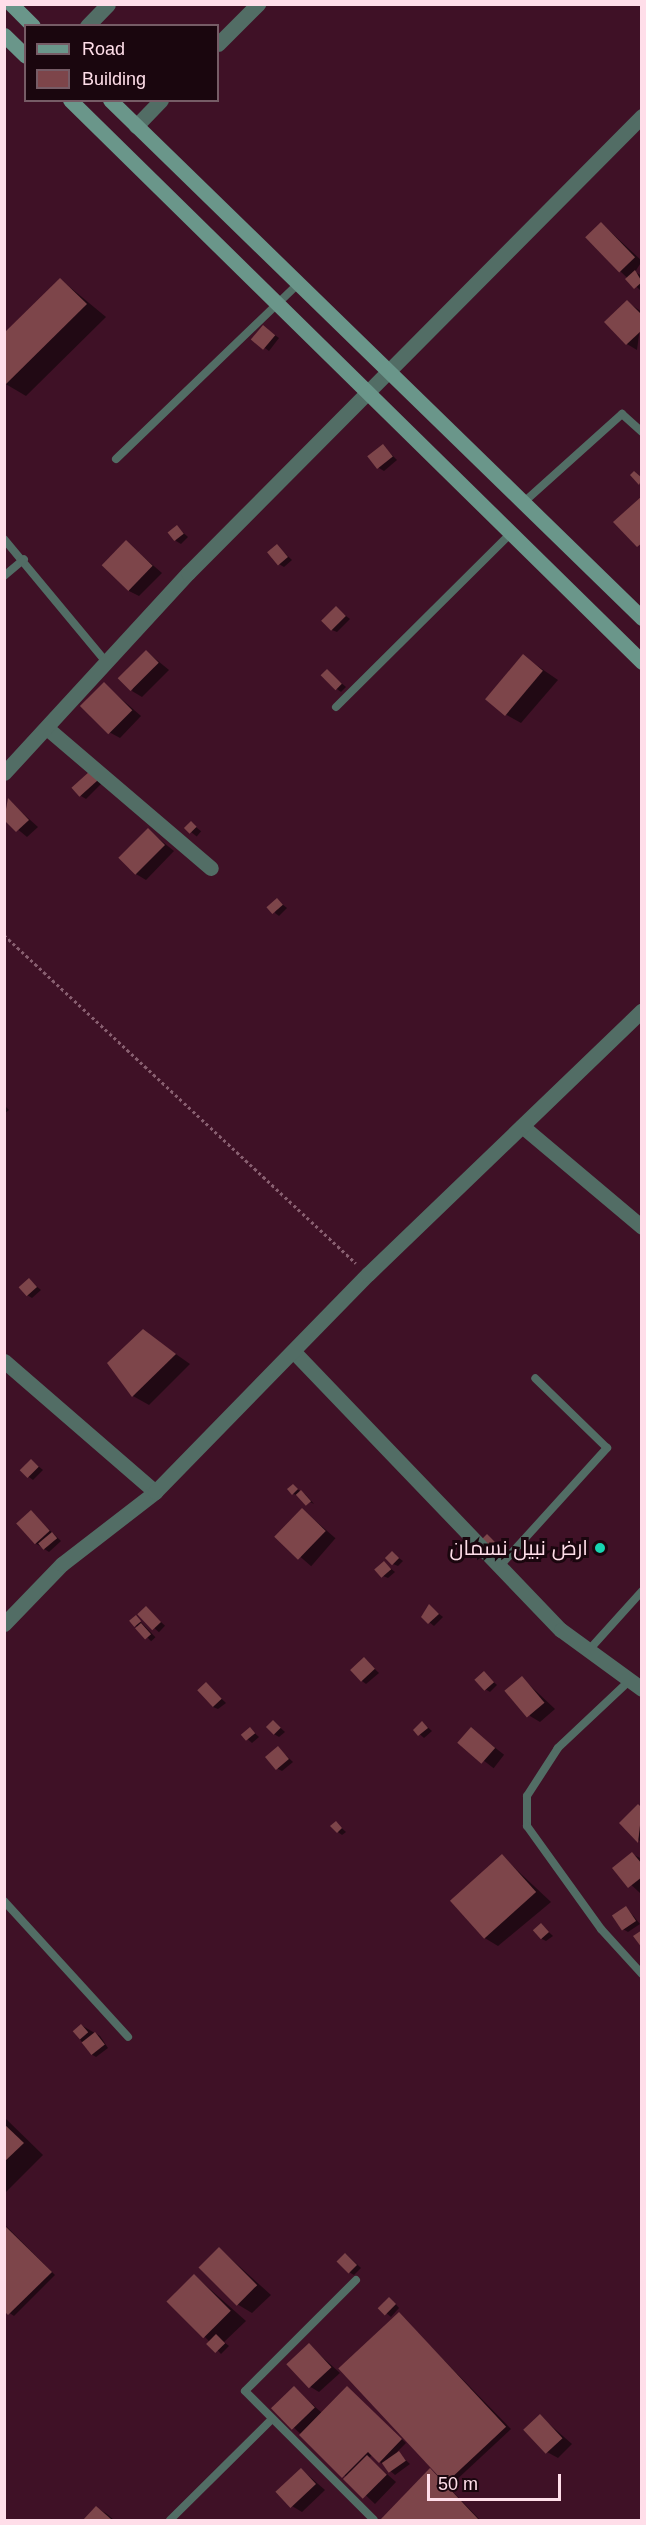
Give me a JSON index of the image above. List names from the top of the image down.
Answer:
{
  "places": ["ارض نبيل نسمان"],
  "legend": ["Road", "Building"],
  "scale_bar": "50 m"
}
